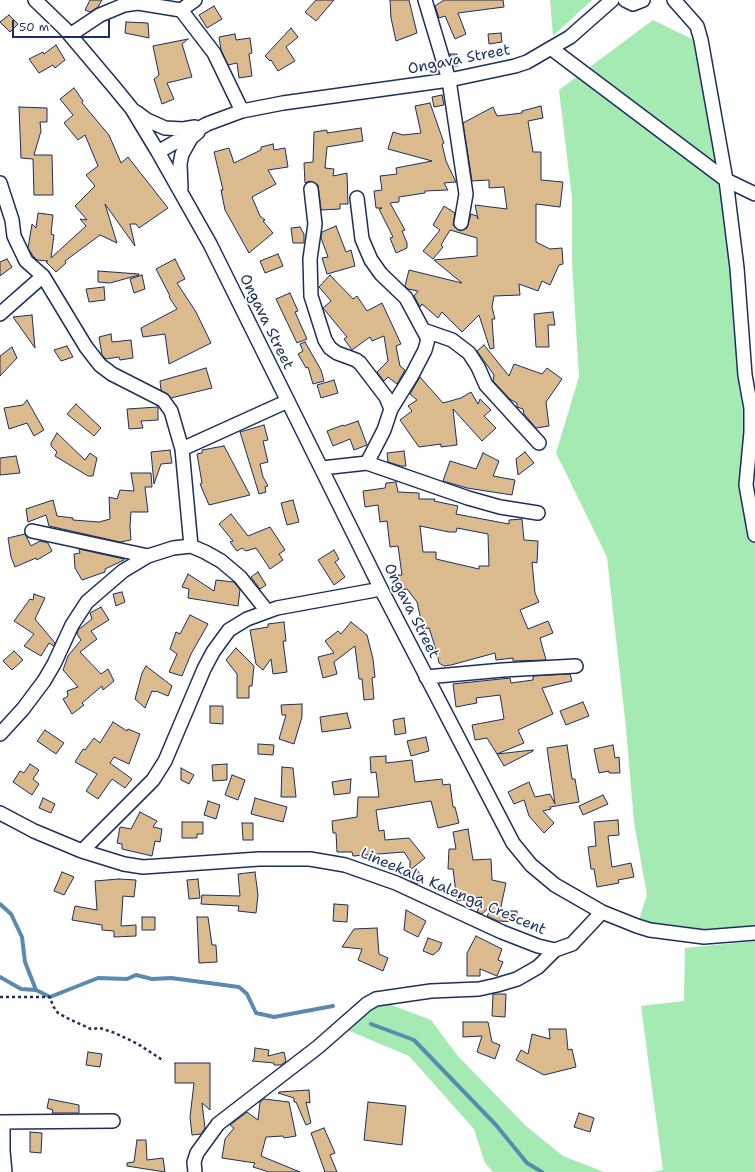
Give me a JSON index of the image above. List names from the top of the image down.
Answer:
{
  "streets": {
    "street": ["Ongava Street", "Lineekala Kalenga Crescent"]
  },
  "crossings": [
    ["Ongava Street", "Lineekala Kalenga Crescent"]
  ],
  "scale_bar": "50 m"
}
